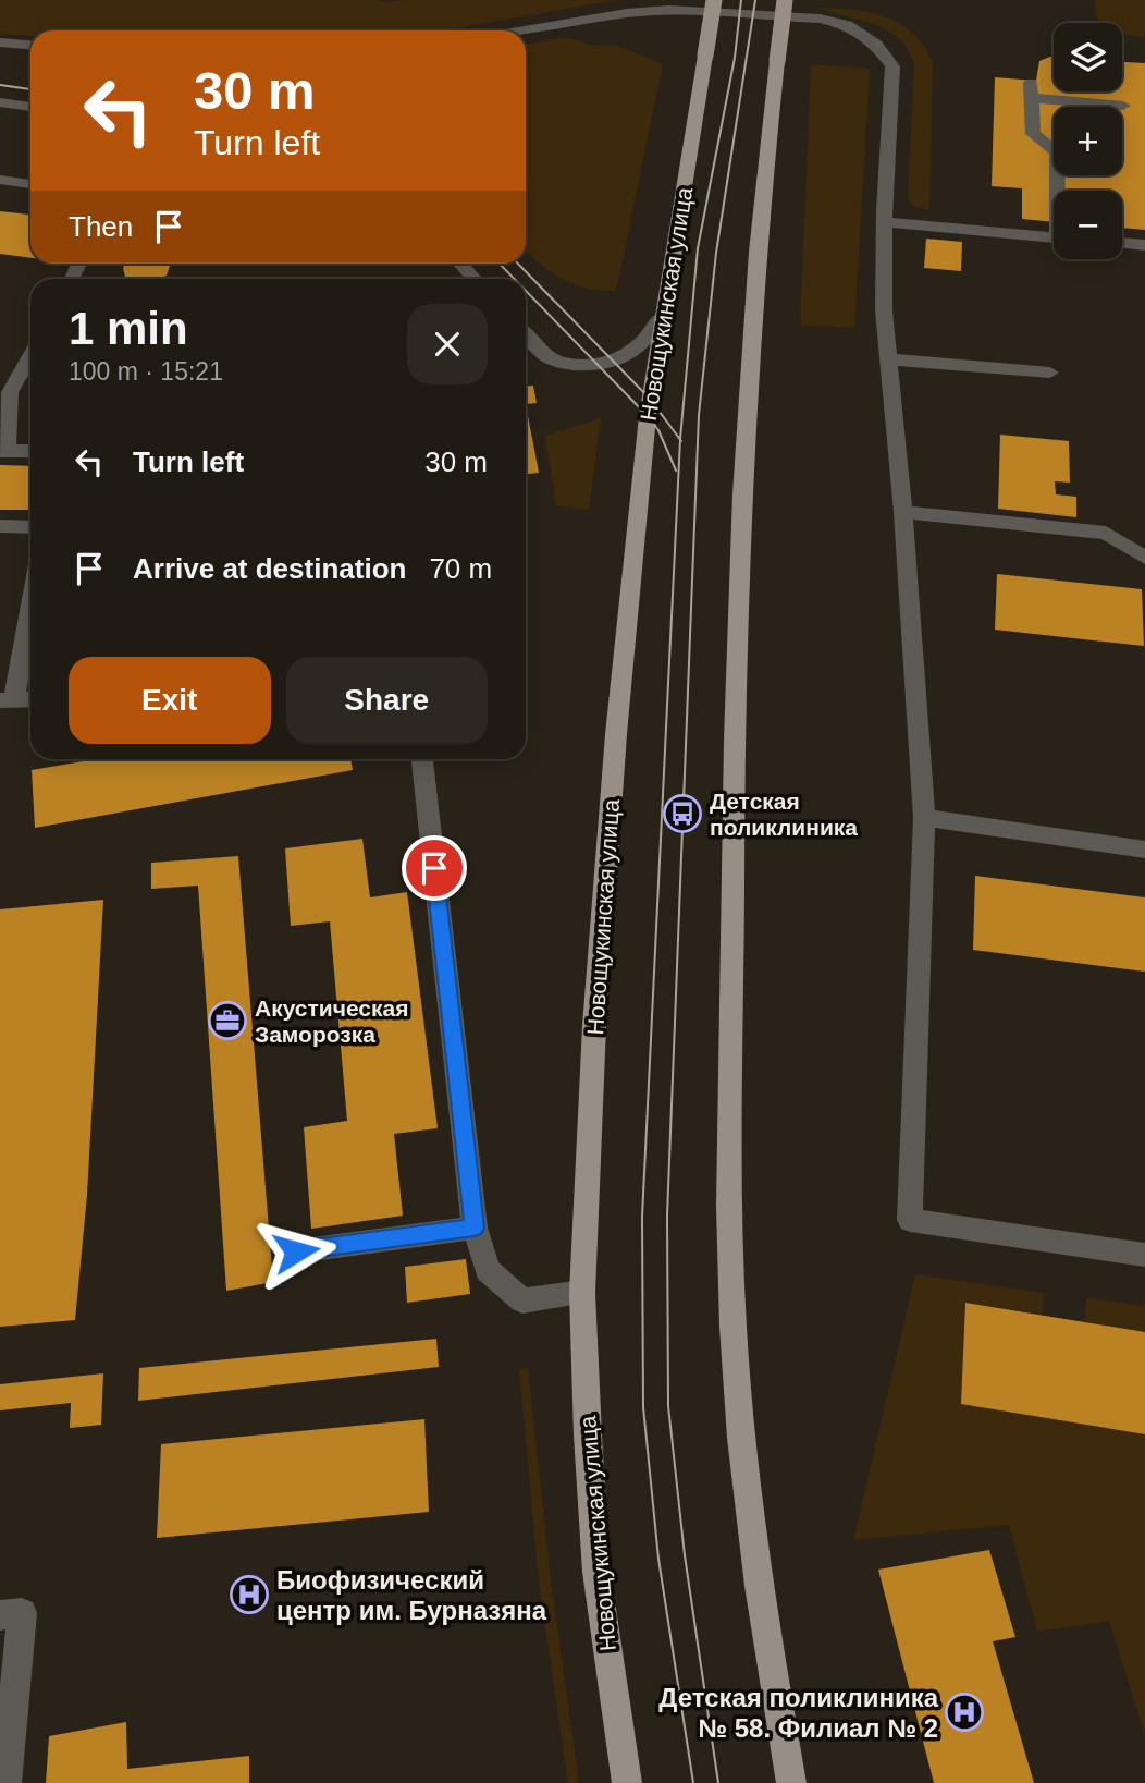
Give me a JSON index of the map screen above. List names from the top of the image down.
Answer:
{
  "streets": {
    "main road": ["Новощукинская улица"]
  },
  "places": {
    "bus stop": ["Детская поликлиника"],
    "office": ["Акустическая Заморозка"],
    "hospital": ["Биофизический центр им. Бурназяна", "Детская поликлиника № 58. Филиал № 2"]
  },
  "page": {
    "map_buttons": ["+", "−"],
    "turn": ["30 m", "Turn left"],
    "then": "Then",
    "heading": ["1 min", "100 m · 15:21"],
    "list": [
      {
        "name": "Turn left",
        "value": "30 m"
      },
      {
        "name": "Arrive at destination",
        "value": "70 m"
      }
    ],
    "buttons": ["Exit", "Share"]
  }
}
